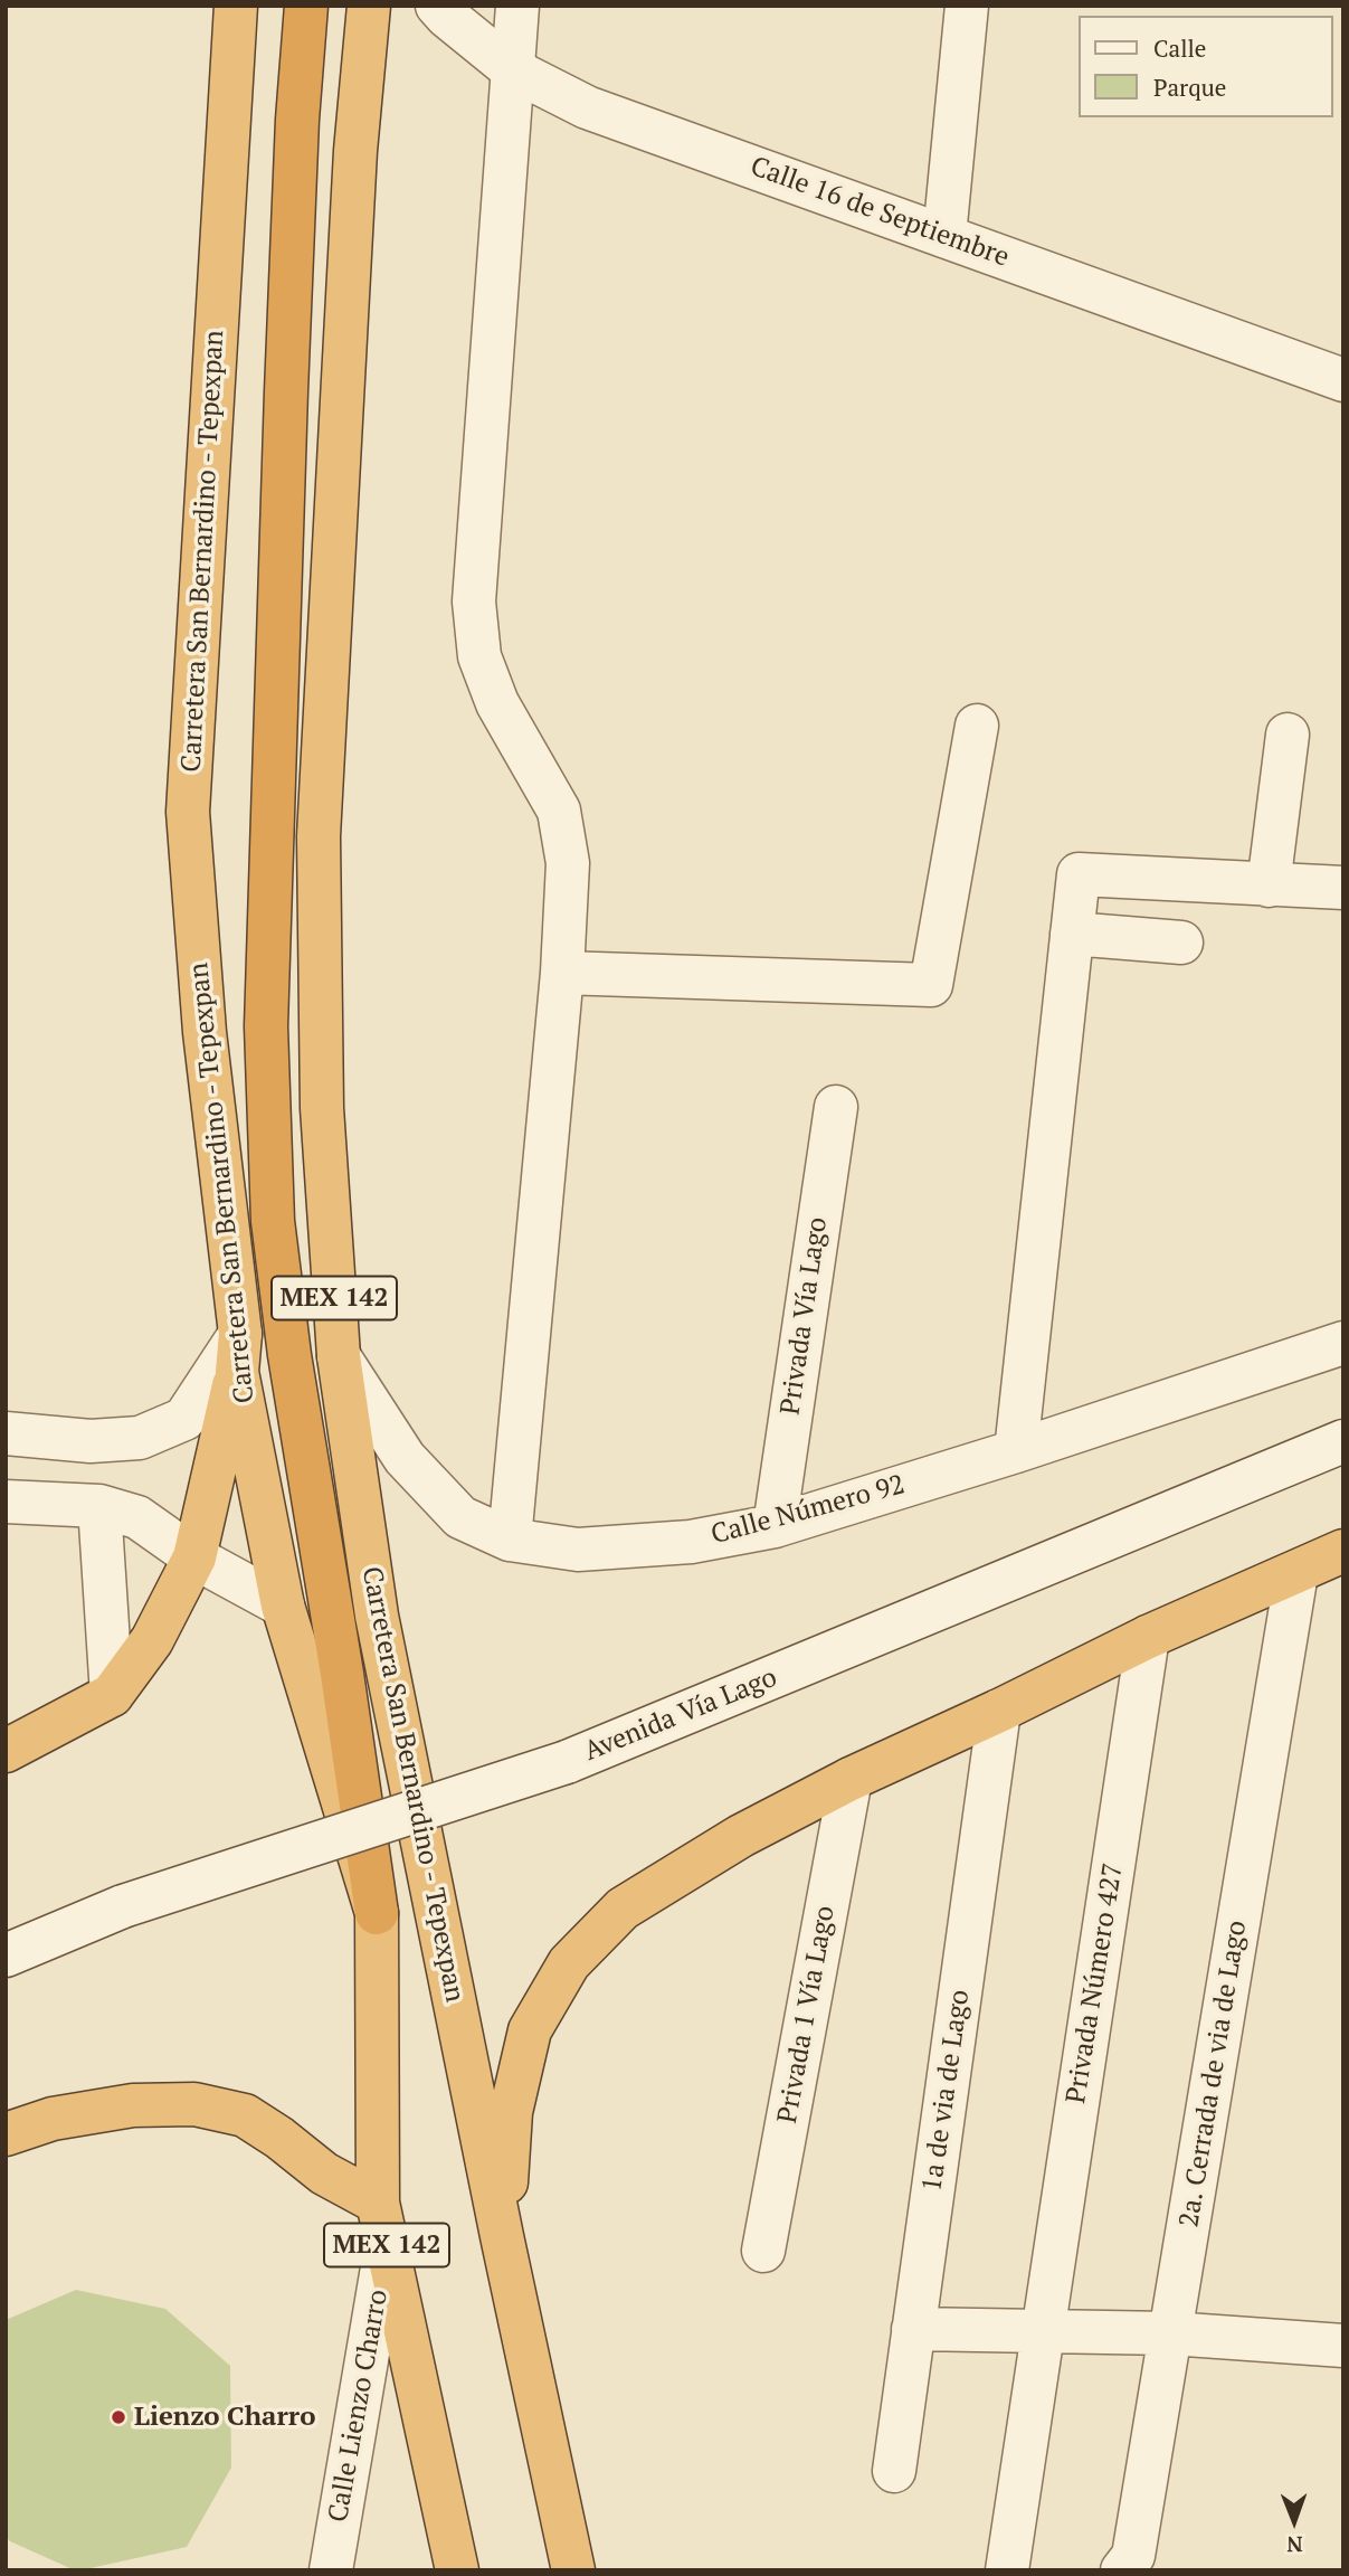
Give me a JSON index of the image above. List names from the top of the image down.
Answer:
{
  "streets": {
    "highway": ["Carretera San Bernardino - Tepexpan", "MEX 142"],
    "street": [
      "Calle 16 de Septiembre",
      "Privada Vía Lago",
      "Calle Número 92",
      "Avenida Vía Lago",
      "Privada Número 427",
      "Privada 1 Vía Lago",
      "2a. Cerrada de via de Lago",
      "1a de via de Lago",
      "Calle Lienzo Charro"
    ]
  },
  "crossings": [
    ["Carretera San Bernardino - Tepexpan", "Calle Número 92"],
    ["Carretera San Bernardino - Tepexpan", "Calle Lienzo Charro"],
    ["Privada Vía Lago", "Calle Número 92"]
  ],
  "places": ["Lienzo Charro"],
  "legend": ["Calle", "Parque"],
  "north": "bottom"
}
